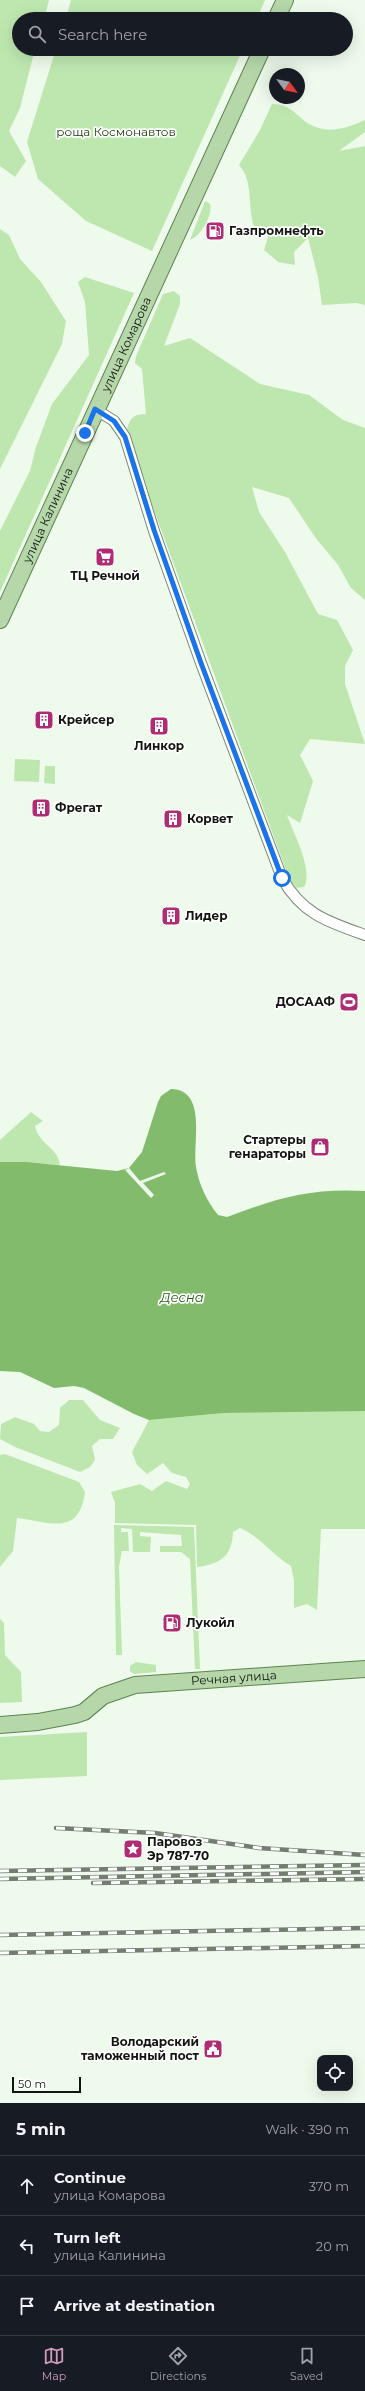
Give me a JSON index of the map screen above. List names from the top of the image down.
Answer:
{
  "streets": {
    "main road": ["улица Комарова", "улица Калинина", "Речная улица"]
  },
  "crossings": [
    ["улица Комарова", "улица Калинина"]
  ],
  "water": ["Десна"],
  "parks": ["роща Космонавтов"],
  "places": {
    "fuel station": ["Газпромнефть", "Лукойл"],
    "supermarket": ["ТЦ Речной"],
    "building": [
      "Крейсер",
      "Линкор",
      "Фрегат",
      "Корвет",
      "Лидер"
    ],
    "sports": ["ДОСААФ"],
    "shop": ["Стартеры генараторы"],
    "place": ["Паровоз Эр 787-70"],
    "public building": ["Володарский таможенный пост"]
  },
  "scale_bar": "50 m",
  "north": "bottom right",
  "page": {
    "search": "Search here",
    "scale": "50 m",
    "heading": ["5 min", "Walk · 390 m"],
    "list": [
      ["Continue", "улица Комарова", "370 m"],
      ["Turn left", "улица Калинина", "20 m"],
      "Arrive at destination"
    ],
    "nav": ["Map", "Directions", "Saved"]
  }
}
